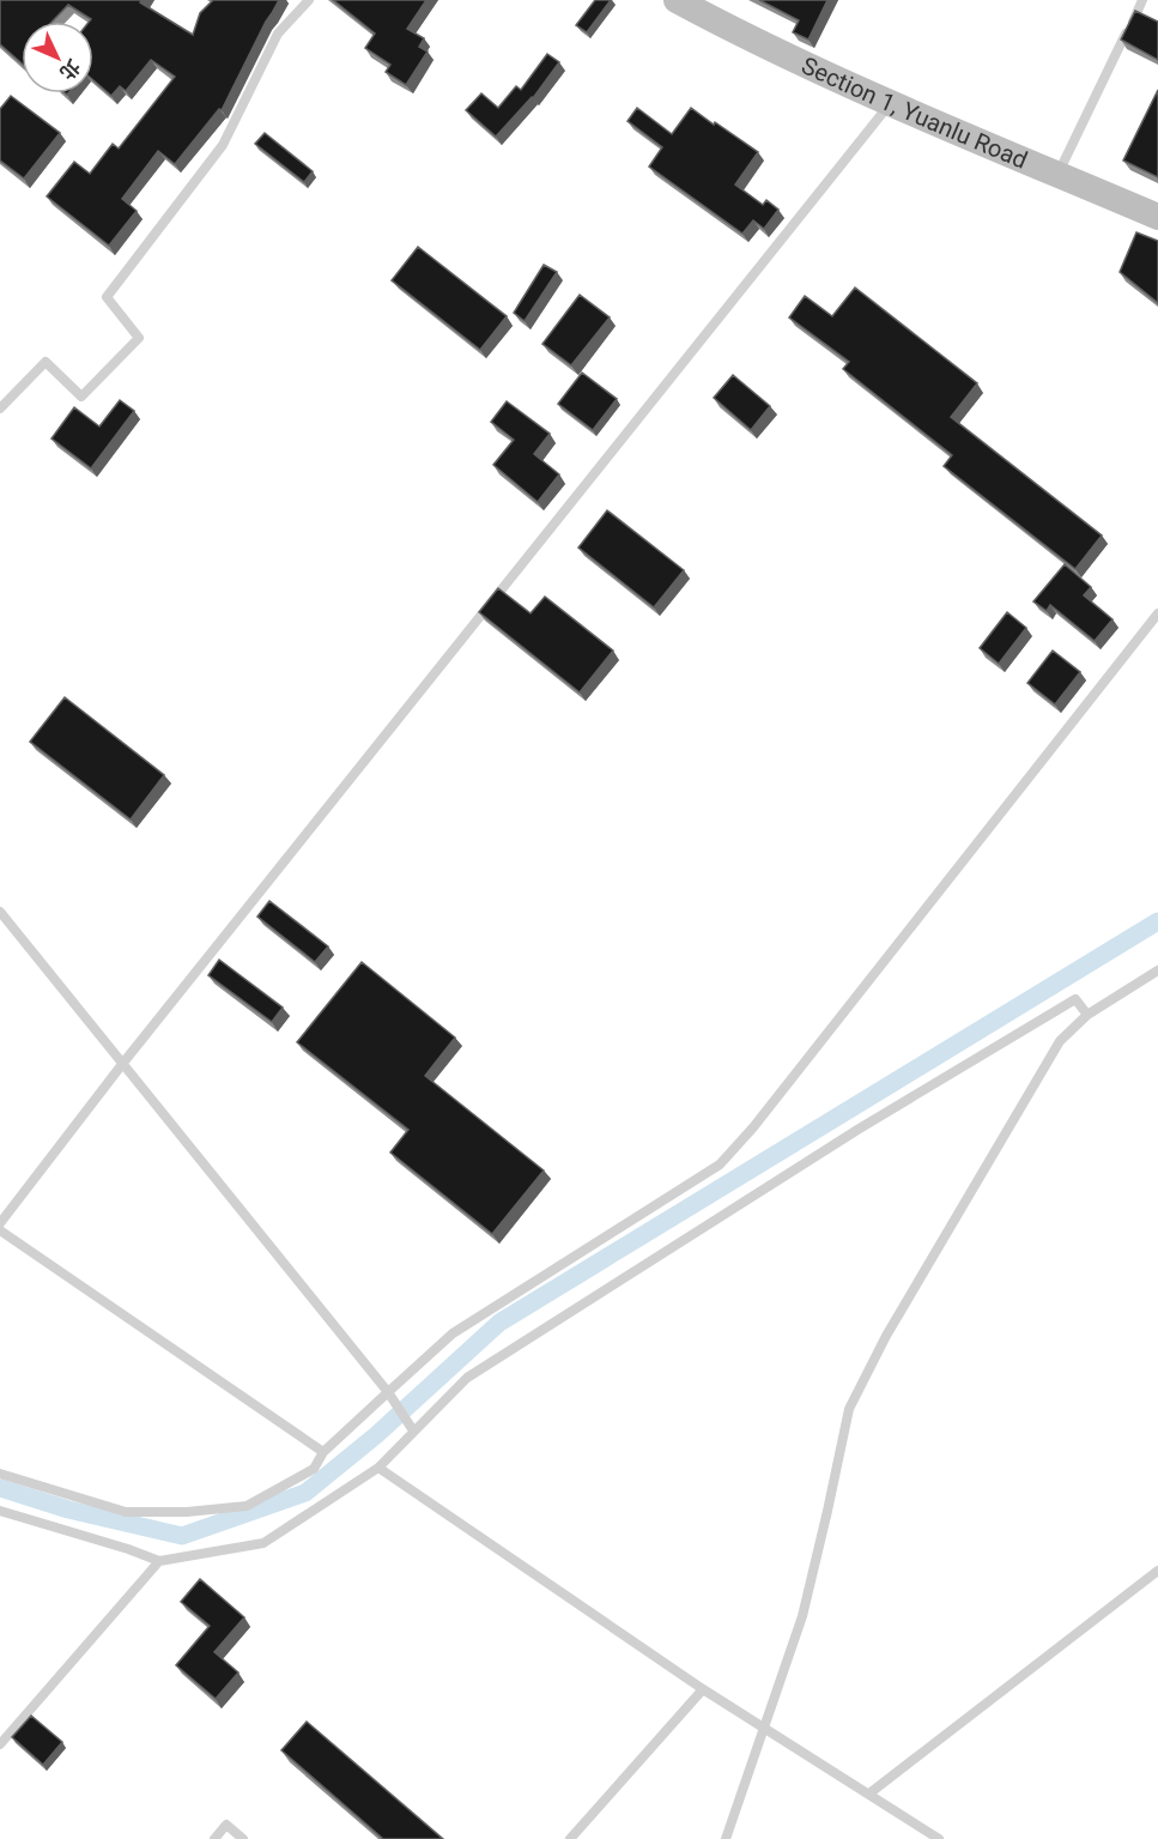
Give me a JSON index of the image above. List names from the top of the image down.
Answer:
{
  "streets": {
    "main road": ["Section 1, Yuanlu Road"]
  },
  "north": "bottom right"
}
